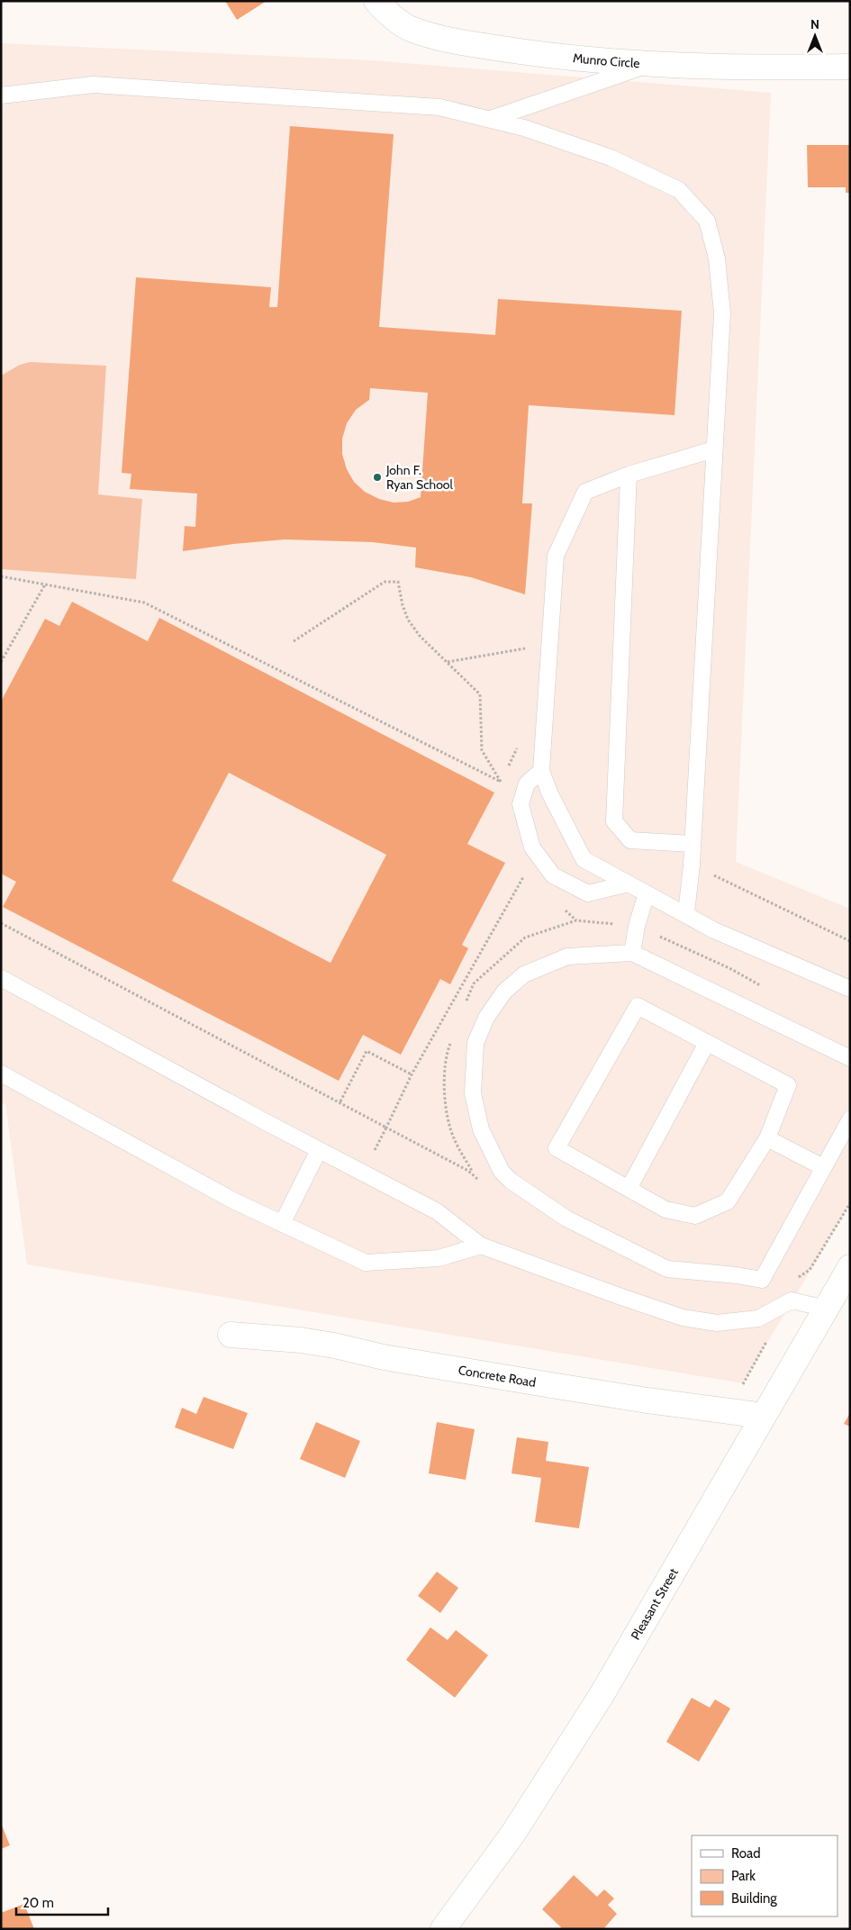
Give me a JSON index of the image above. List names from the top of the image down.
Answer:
{
  "streets": {
    "street": ["Munro Circle", "Concrete Road", "Pleasant Street"]
  },
  "crossings": [
    ["Concrete Road", "Pleasant Street"]
  ],
  "places": ["John F. Ryan School"],
  "legend": ["Road", "Park", "Building"],
  "scale_bar": "20 m",
  "north": "top"
}
